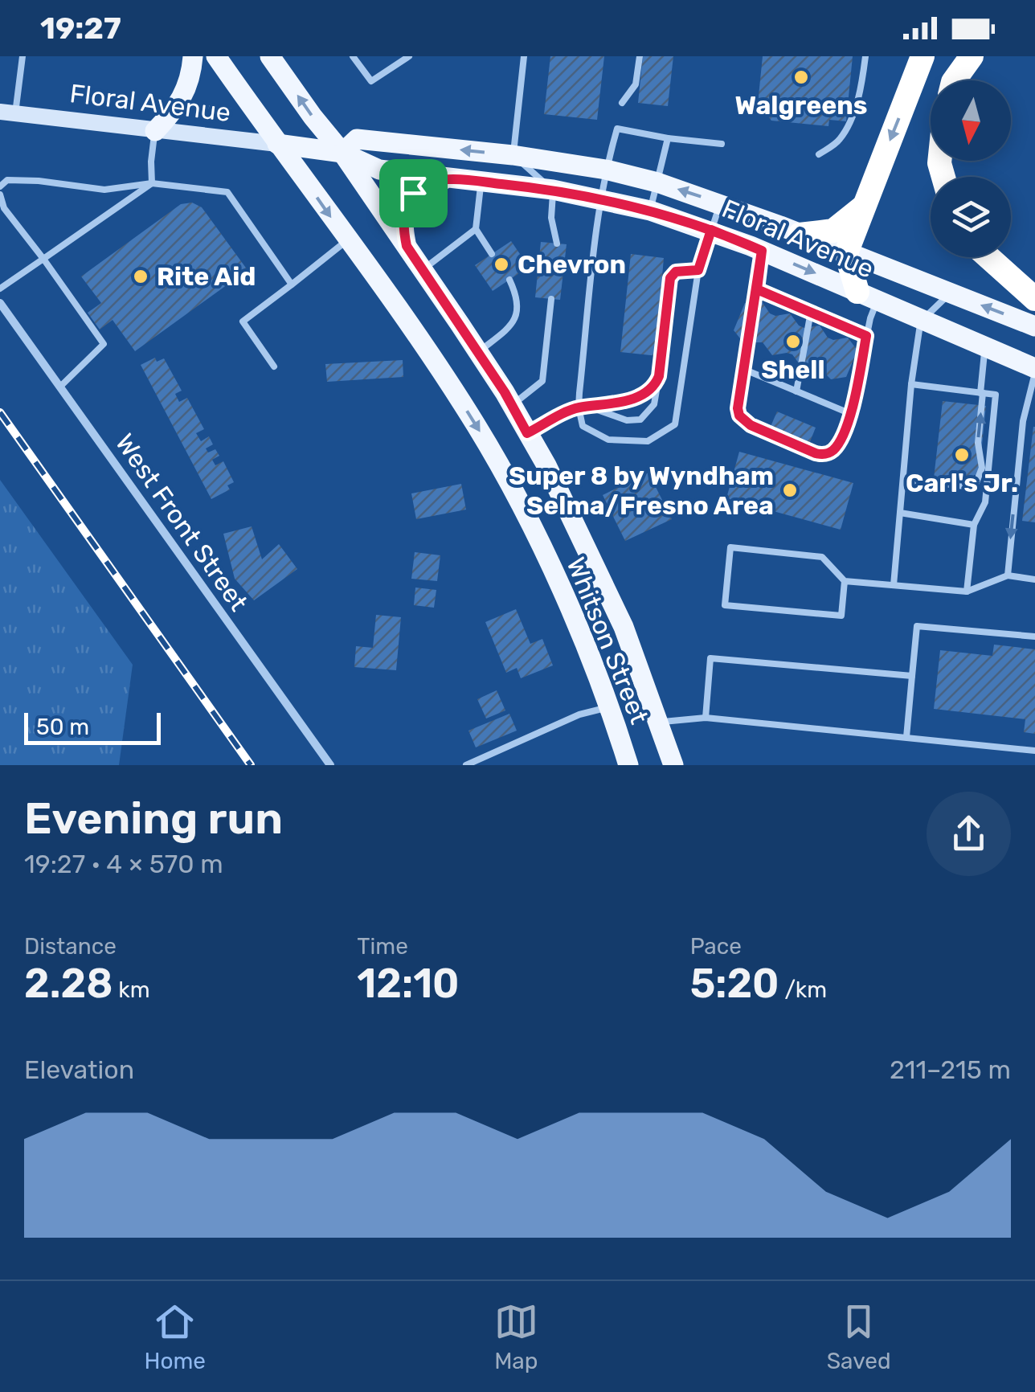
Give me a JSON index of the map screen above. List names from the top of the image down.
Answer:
{
  "streets": {
    "main road": ["Floral Avenue", "Whitson Street"],
    "street": ["West Front Street"]
  },
  "crossings": [
    ["Floral Avenue", "Whitson Street"]
  ],
  "places": [
    "Walgreens",
    "Chevron",
    "Rite Aid",
    "Shell",
    "Carl's Jr.",
    "Super 8 by Wyndham Selma/Fresno Area"
  ],
  "scale_bar": "50 m",
  "north": "bottom",
  "page": {
    "status": "19:27",
    "scale": "50 m",
    "heading": ["Evening run", "19:27 · 4 × 570 m"],
    "stats": [
      ["Distance", "2.28 km"],
      ["Time", "12:10"],
      ["Pace", "5:20 /km"]
    ],
    "chart": ["Elevation", "211–215 m"],
    "tabs": ["Home", "Map", "Saved"]
  }
}
